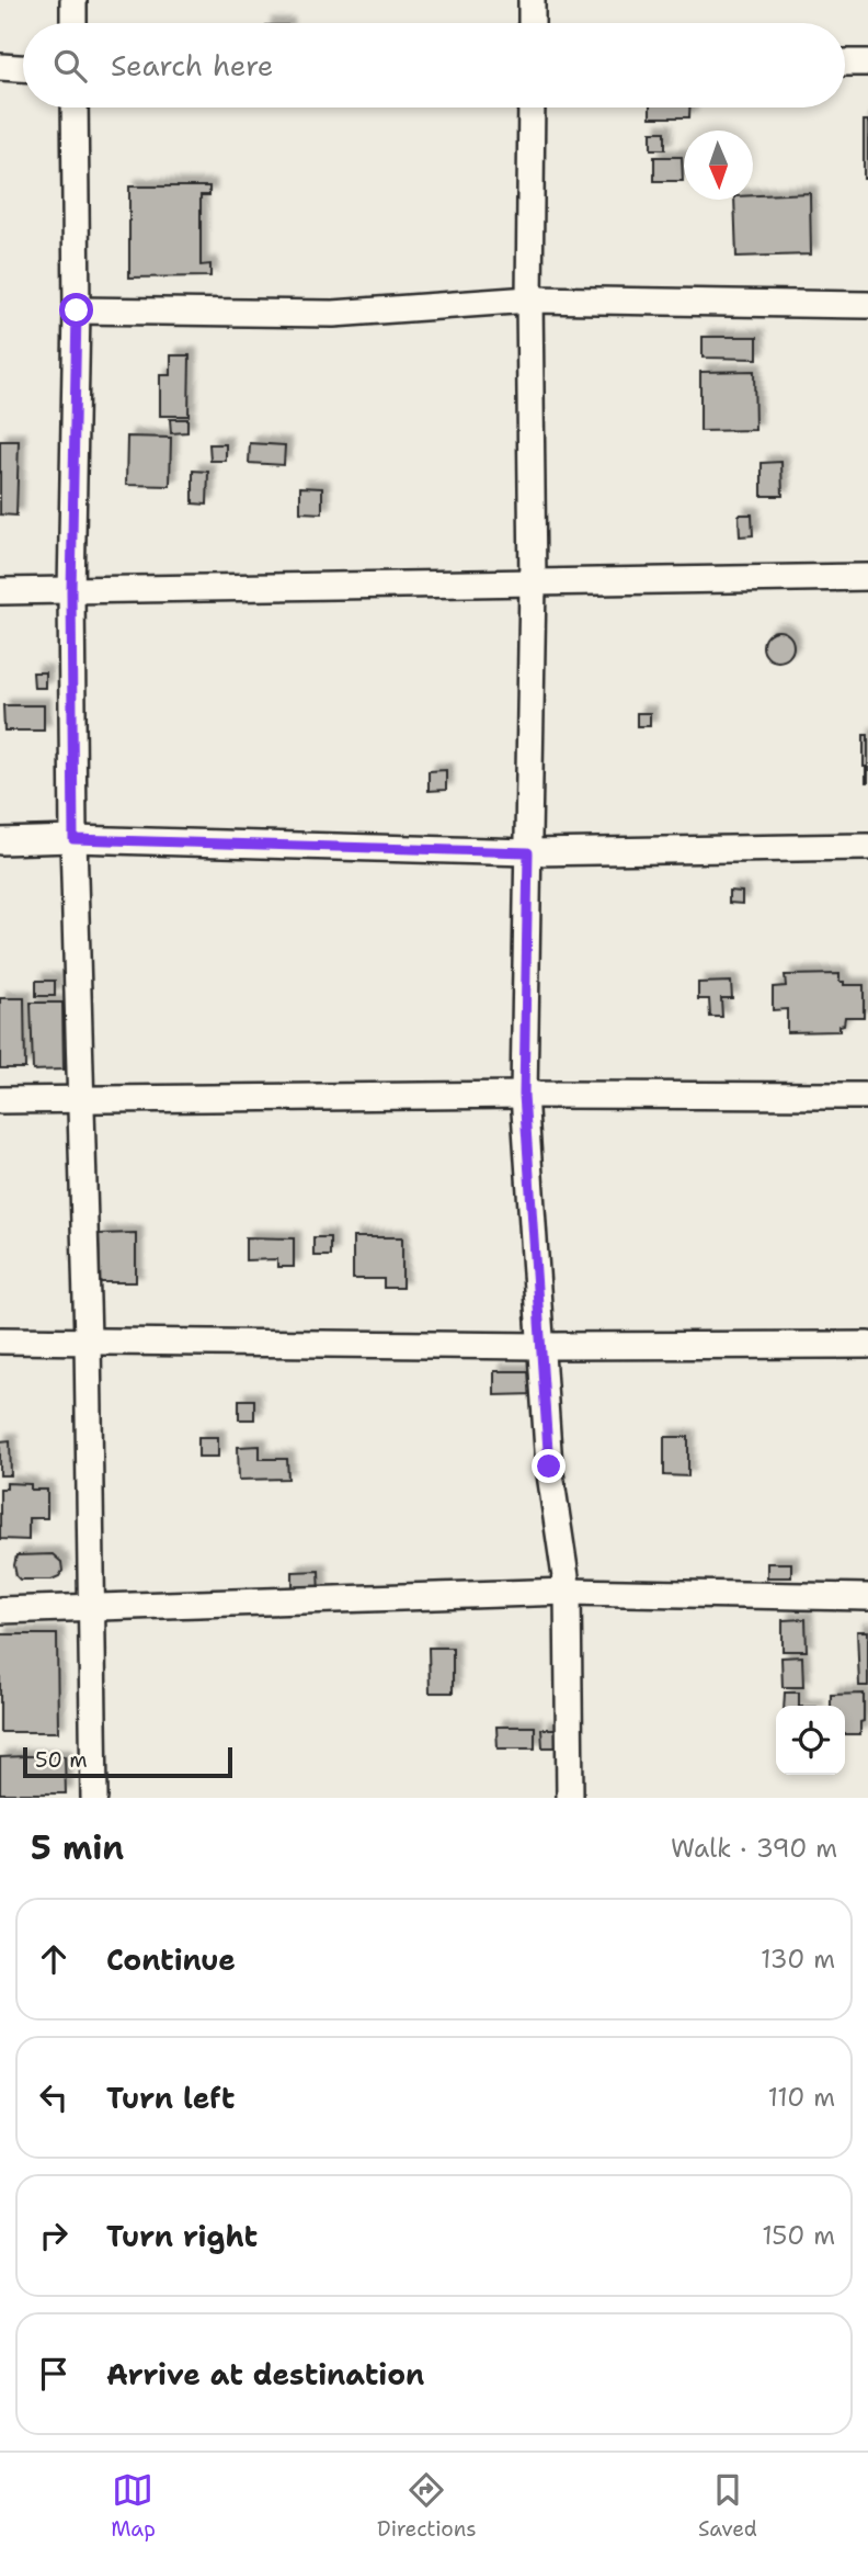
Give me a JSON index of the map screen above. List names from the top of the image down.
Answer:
{
  "scale_bar": "50 m",
  "north": "bottom",
  "page": {
    "search": "Search here",
    "scale": "50 m",
    "heading": ["5 min", "Walk · 390 m"],
    "list": [
      ["Continue", "130 m"],
      ["Turn left", "110 m"],
      ["Turn right", "150 m"],
      "Arrive at destination"
    ],
    "nav": ["Map", "Directions", "Saved"]
  }
}
